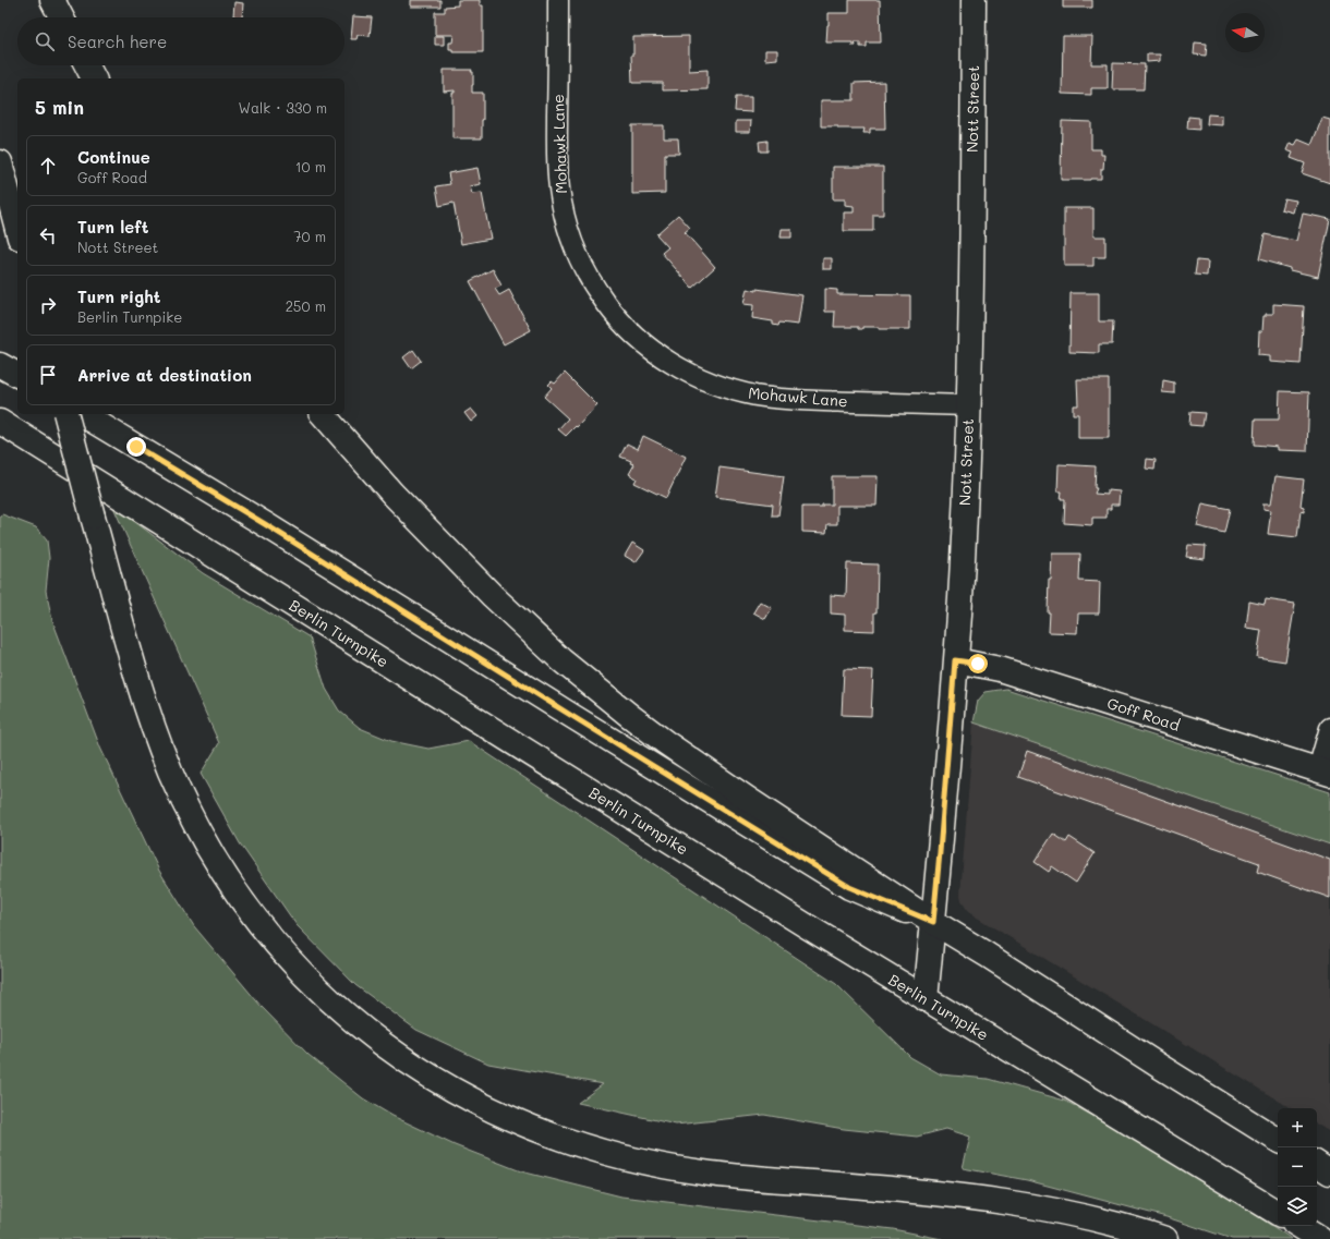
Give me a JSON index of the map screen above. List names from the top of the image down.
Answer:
{
  "streets": {
    "main road": ["Nott Street", "Berlin Turnpike", "Goff Road"],
    "street": ["Mohawk Lane"]
  },
  "crossings": [
    ["Nott Street", "Mohawk Lane"],
    ["Nott Street", "Berlin Turnpike"],
    ["Nott Street", "Goff Road"]
  ],
  "north": "left",
  "page": {
    "search": "Search here",
    "heading": ["5 min", "Walk · 330 m"],
    "list": [
      ["Continue", "Goff Road", "10 m"],
      ["Turn left", "Nott Street", "70 m"],
      ["Turn right", "Berlin Turnpike", "250 m"],
      "Arrive at destination"
    ],
    "map_buttons": ["+", "−"]
  }
}
